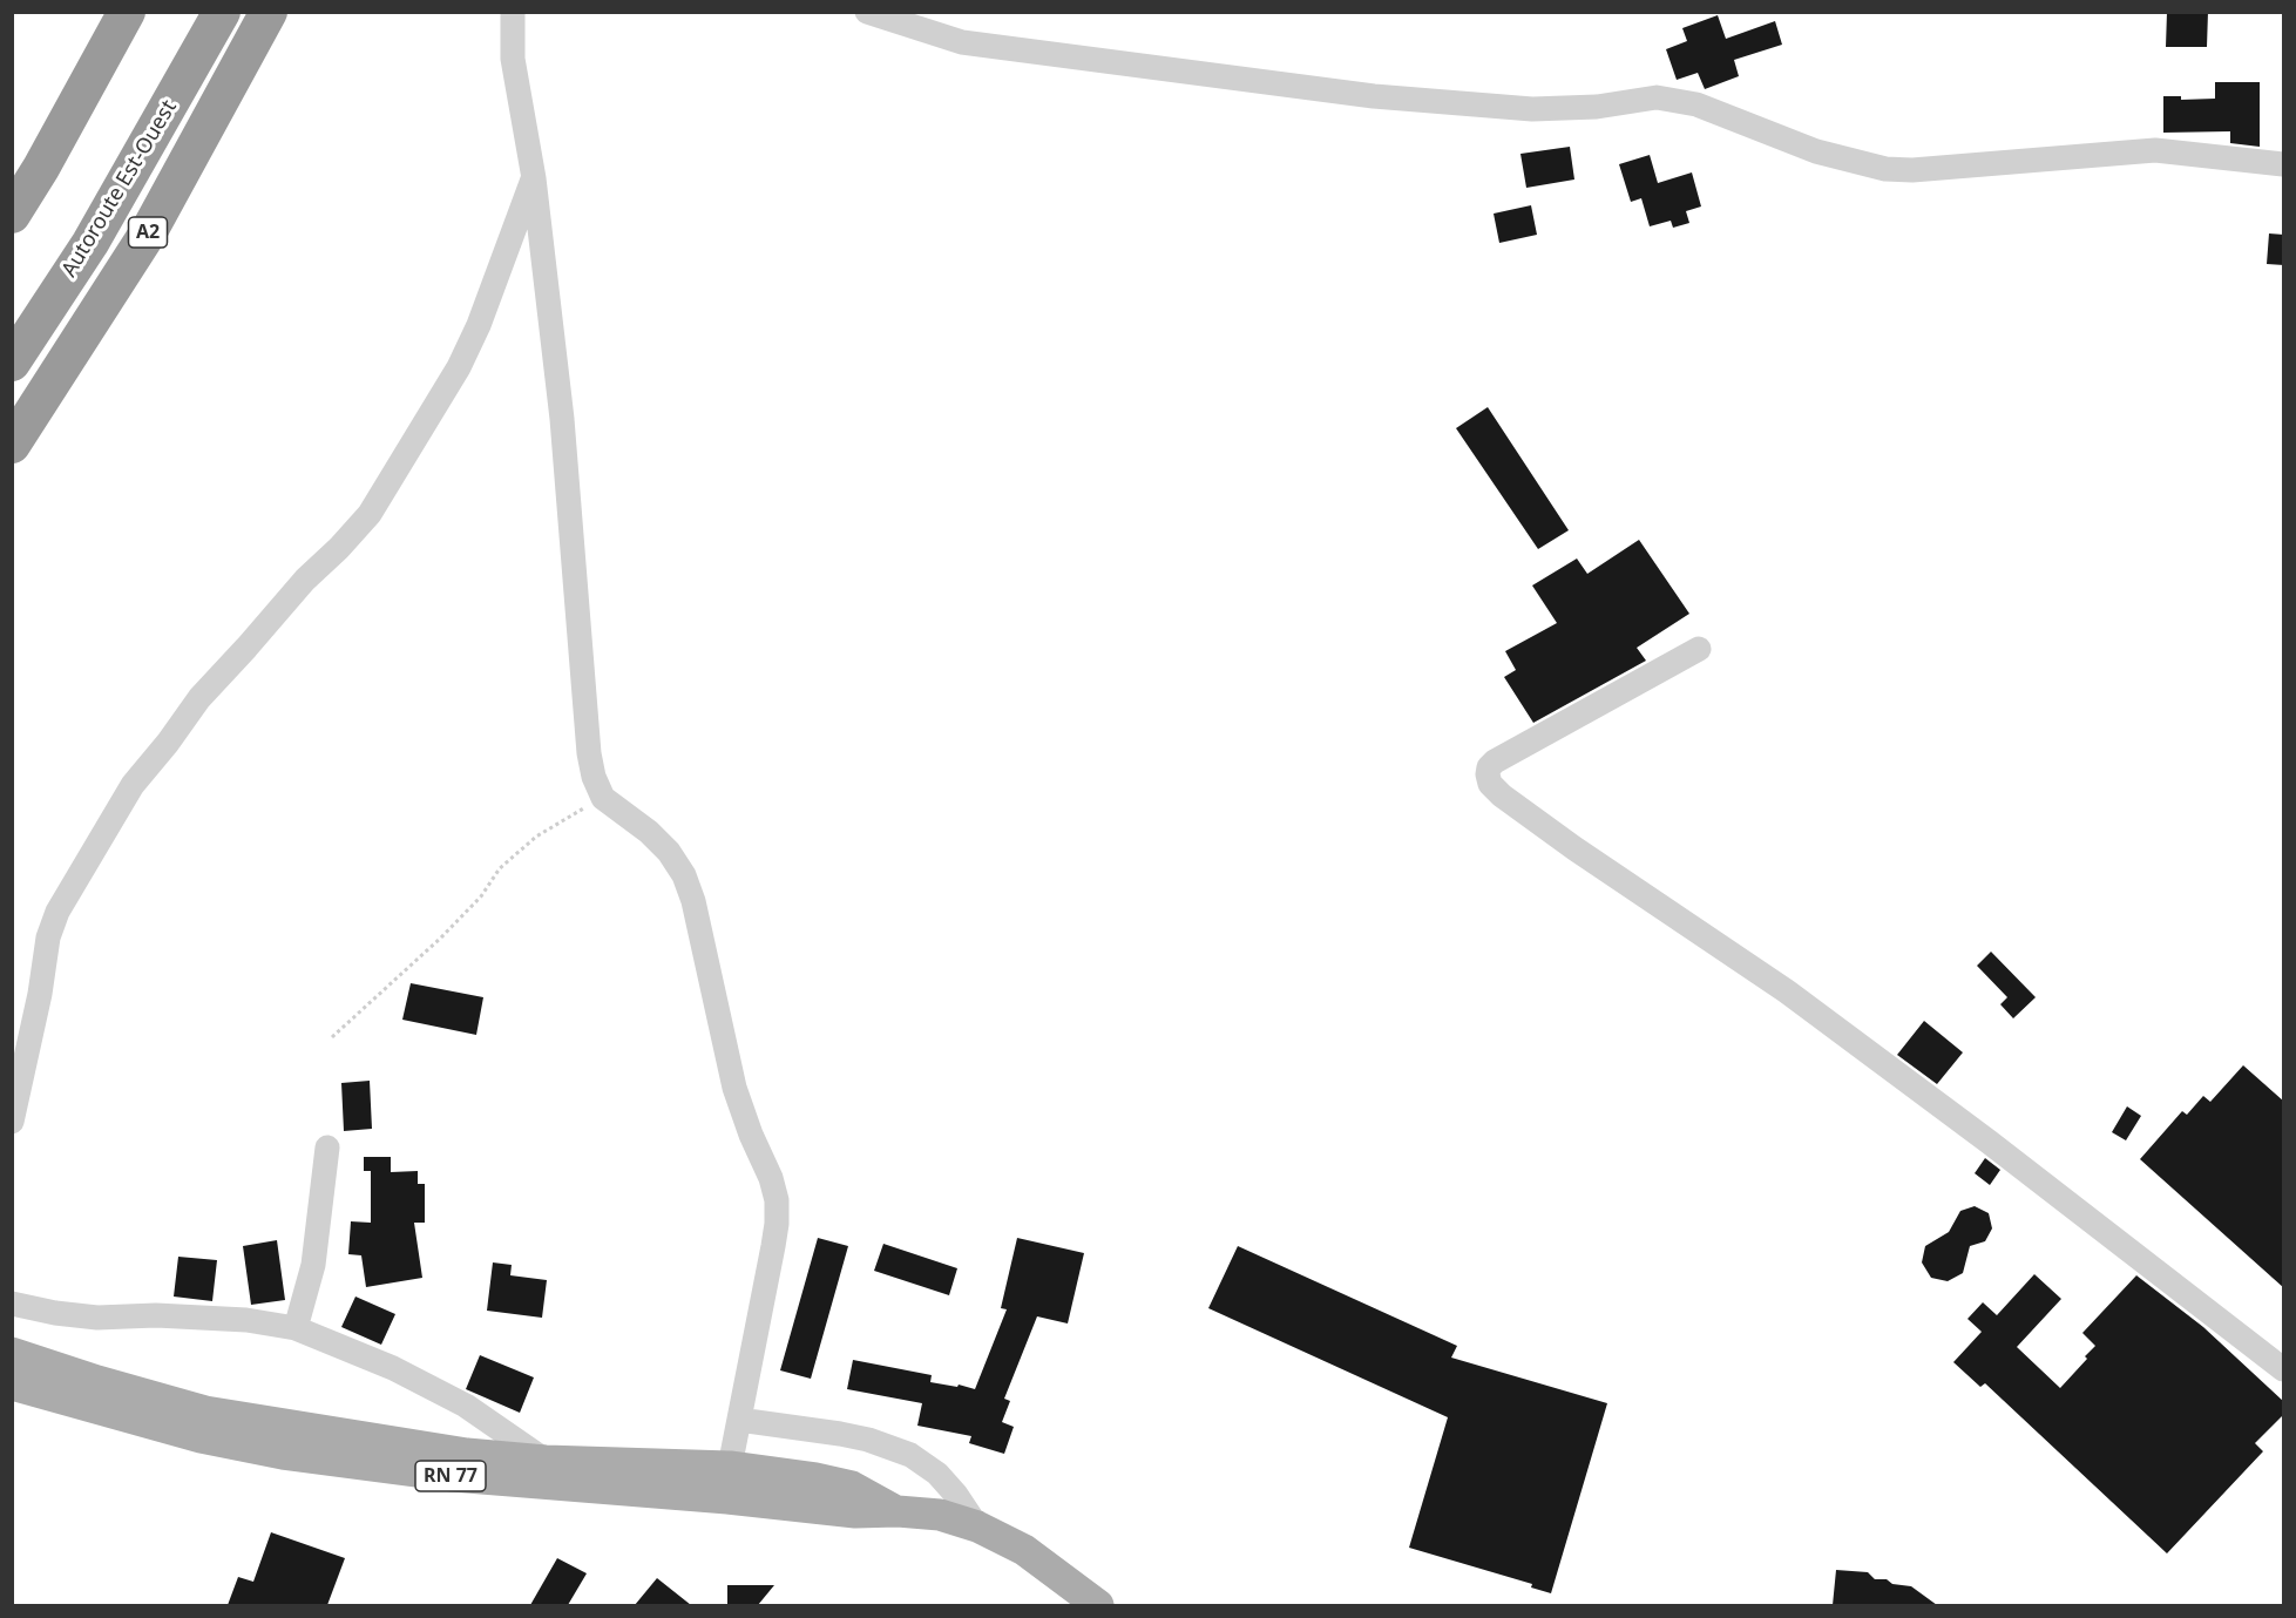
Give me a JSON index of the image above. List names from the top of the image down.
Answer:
{
  "streets": {
    "highway": ["Autoroute Est-Ouest", "A2"],
    "main road": ["RN 77"]
  }
}
